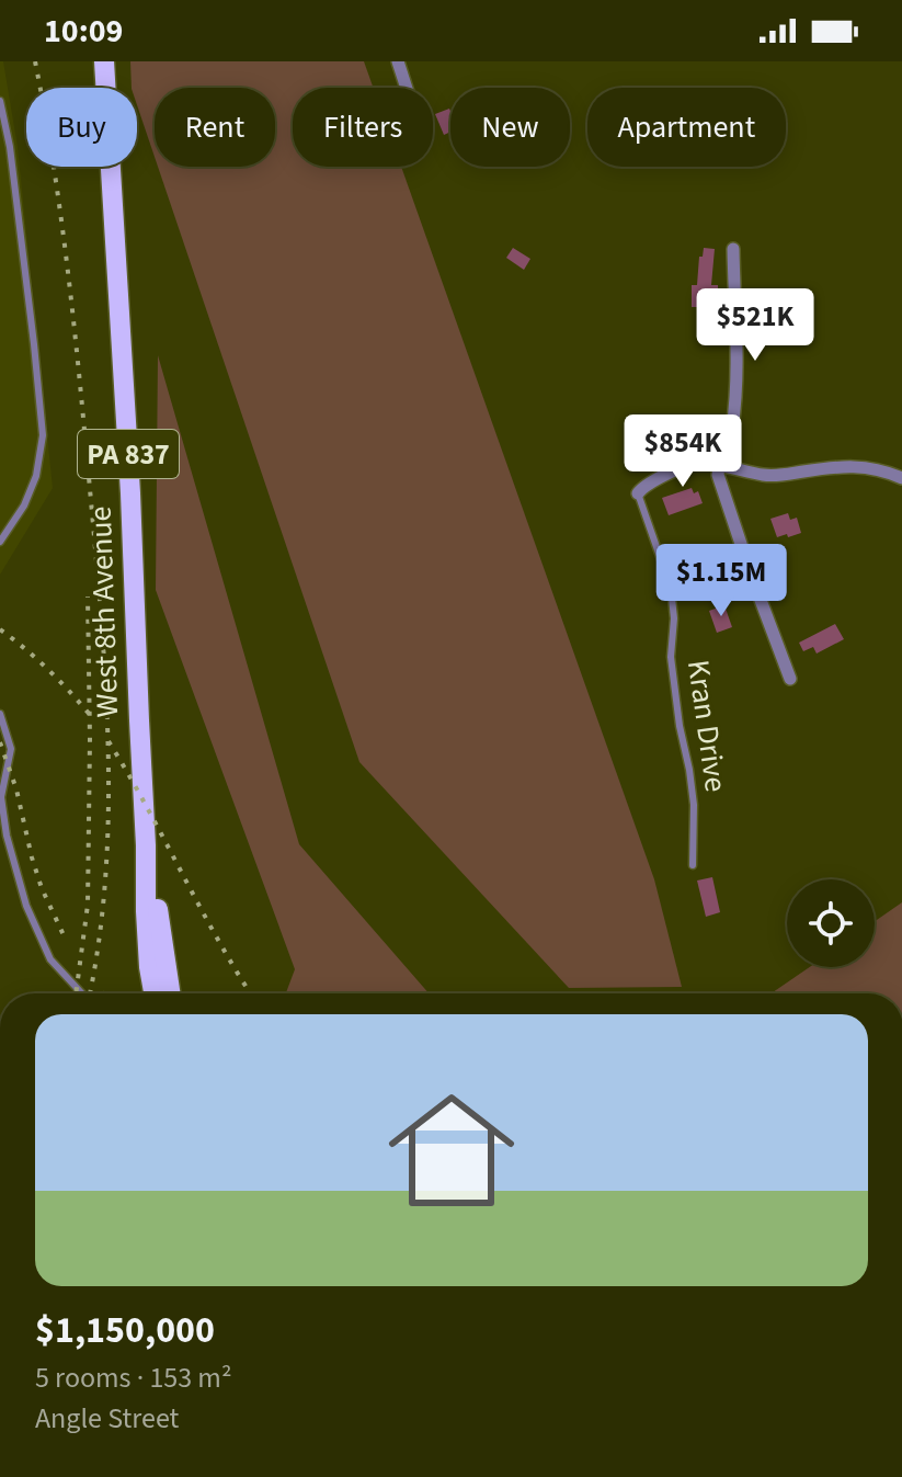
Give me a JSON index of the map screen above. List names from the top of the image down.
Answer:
{
  "streets": {
    "main road": ["PA 837", "West 8th Avenue"],
    "lane": ["Kran Drive"]
  },
  "crossings": [
    ["PA 837", "West 8th Avenue"]
  ],
  "page": {
    "status": "10:09",
    "chip": [
      "Buy",
      "Rent",
      "Filters",
      "New",
      "Apartment"
    ],
    "price": ["$521K", "$854K", "$1.15M"],
    "list": [
      {
        "name": "$1,150,000",
        "note": "5 rooms · 153 m² · Angle Street"
      }
    ]
  }
}
